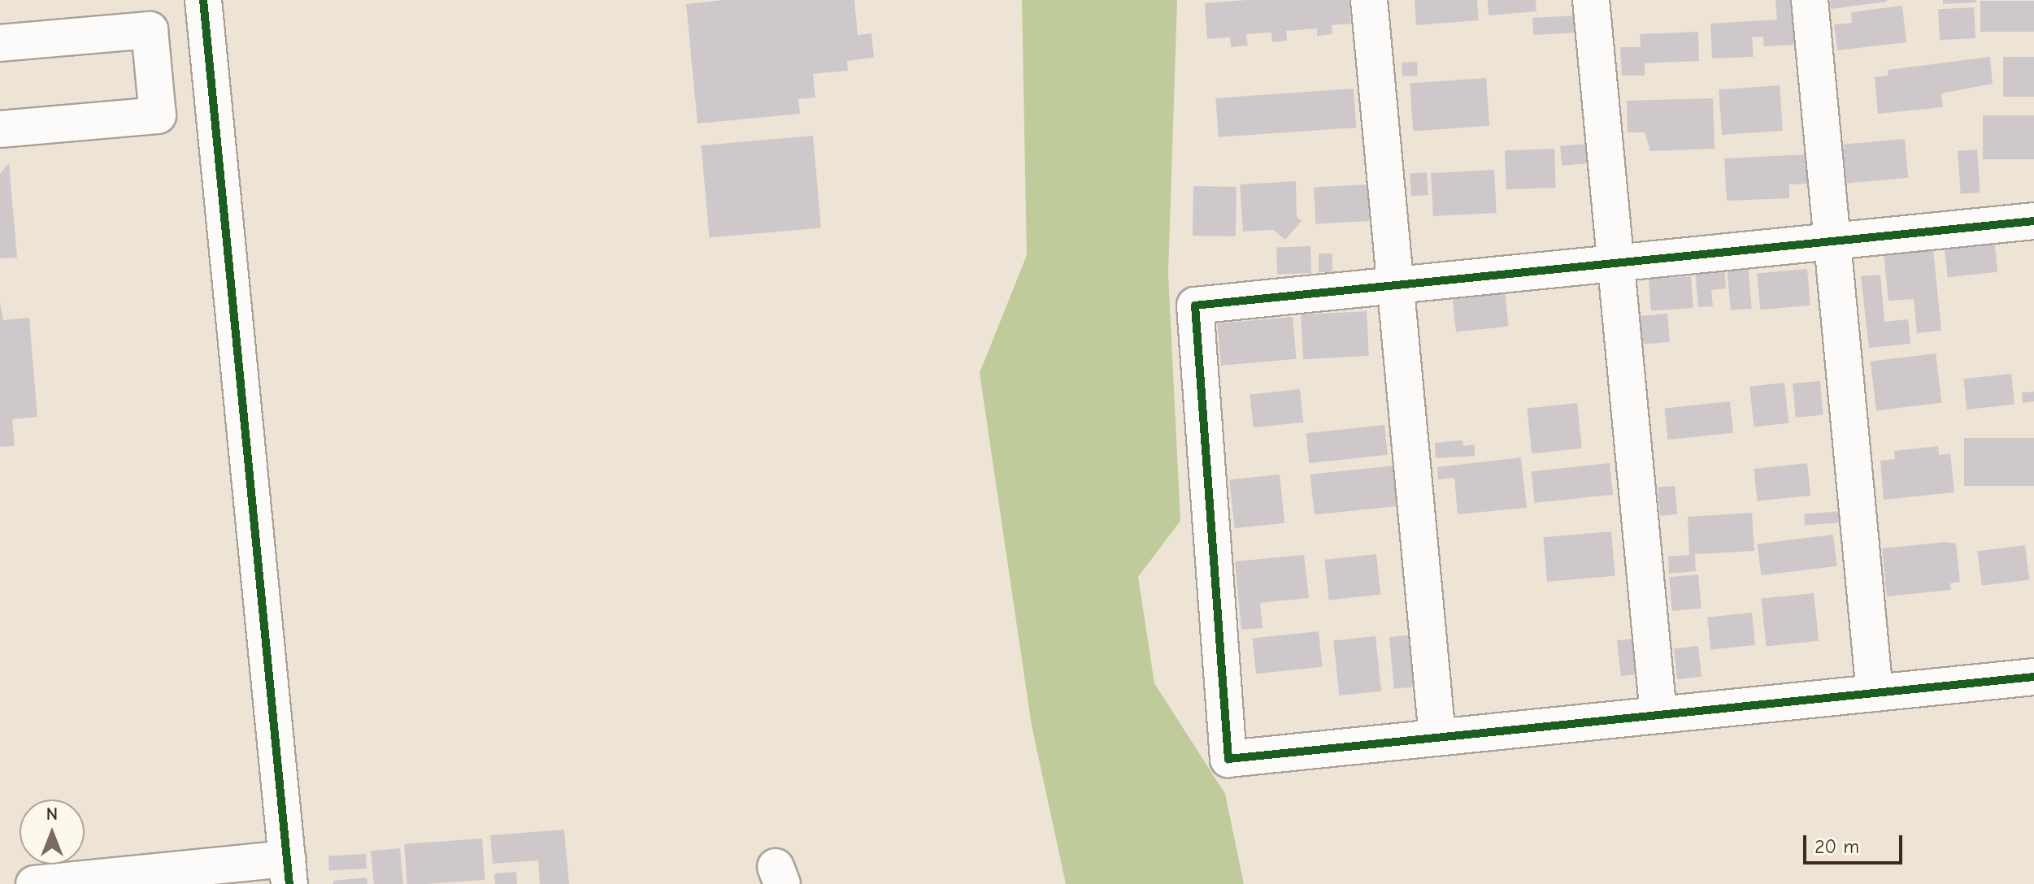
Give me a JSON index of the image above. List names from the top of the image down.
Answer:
{
  "scale_bar": "20 m",
  "north": "top"
}
